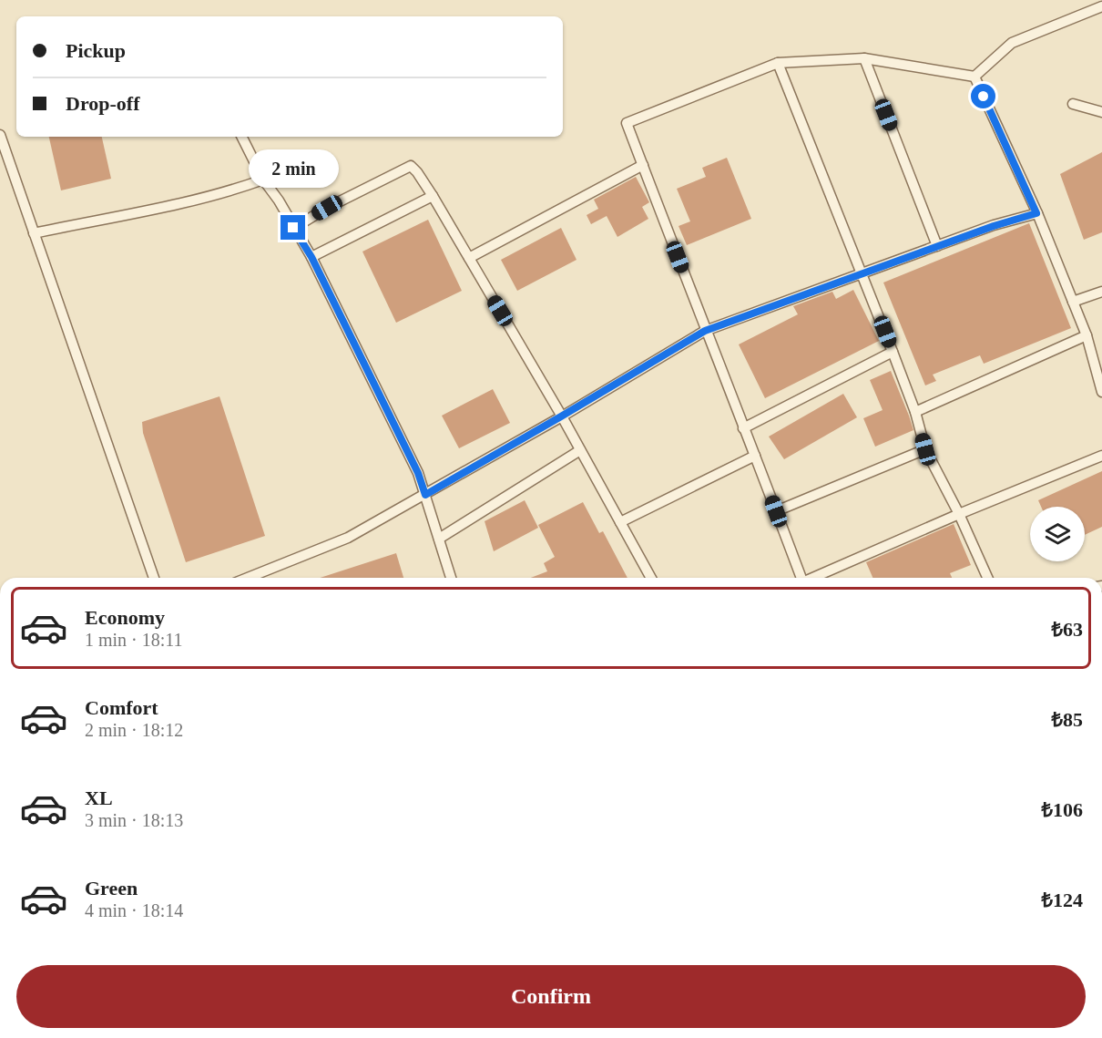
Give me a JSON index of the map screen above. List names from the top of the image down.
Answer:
{
  "page": {
    "banner": ["Pickup", "Drop-off"],
    "bubble": "2 min",
    "list": [
      {
        "name": "Economy",
        "note": "1 min · 18:11",
        "value": "₺63"
      },
      {
        "name": "Comfort",
        "note": "2 min · 18:12",
        "value": "₺85"
      },
      {
        "name": "XL",
        "note": "3 min · 18:13",
        "value": "₺106"
      },
      {
        "name": "Green",
        "note": "4 min · 18:14",
        "value": "₺124"
      }
    ],
    "buttons": "Confirm"
  }
}
